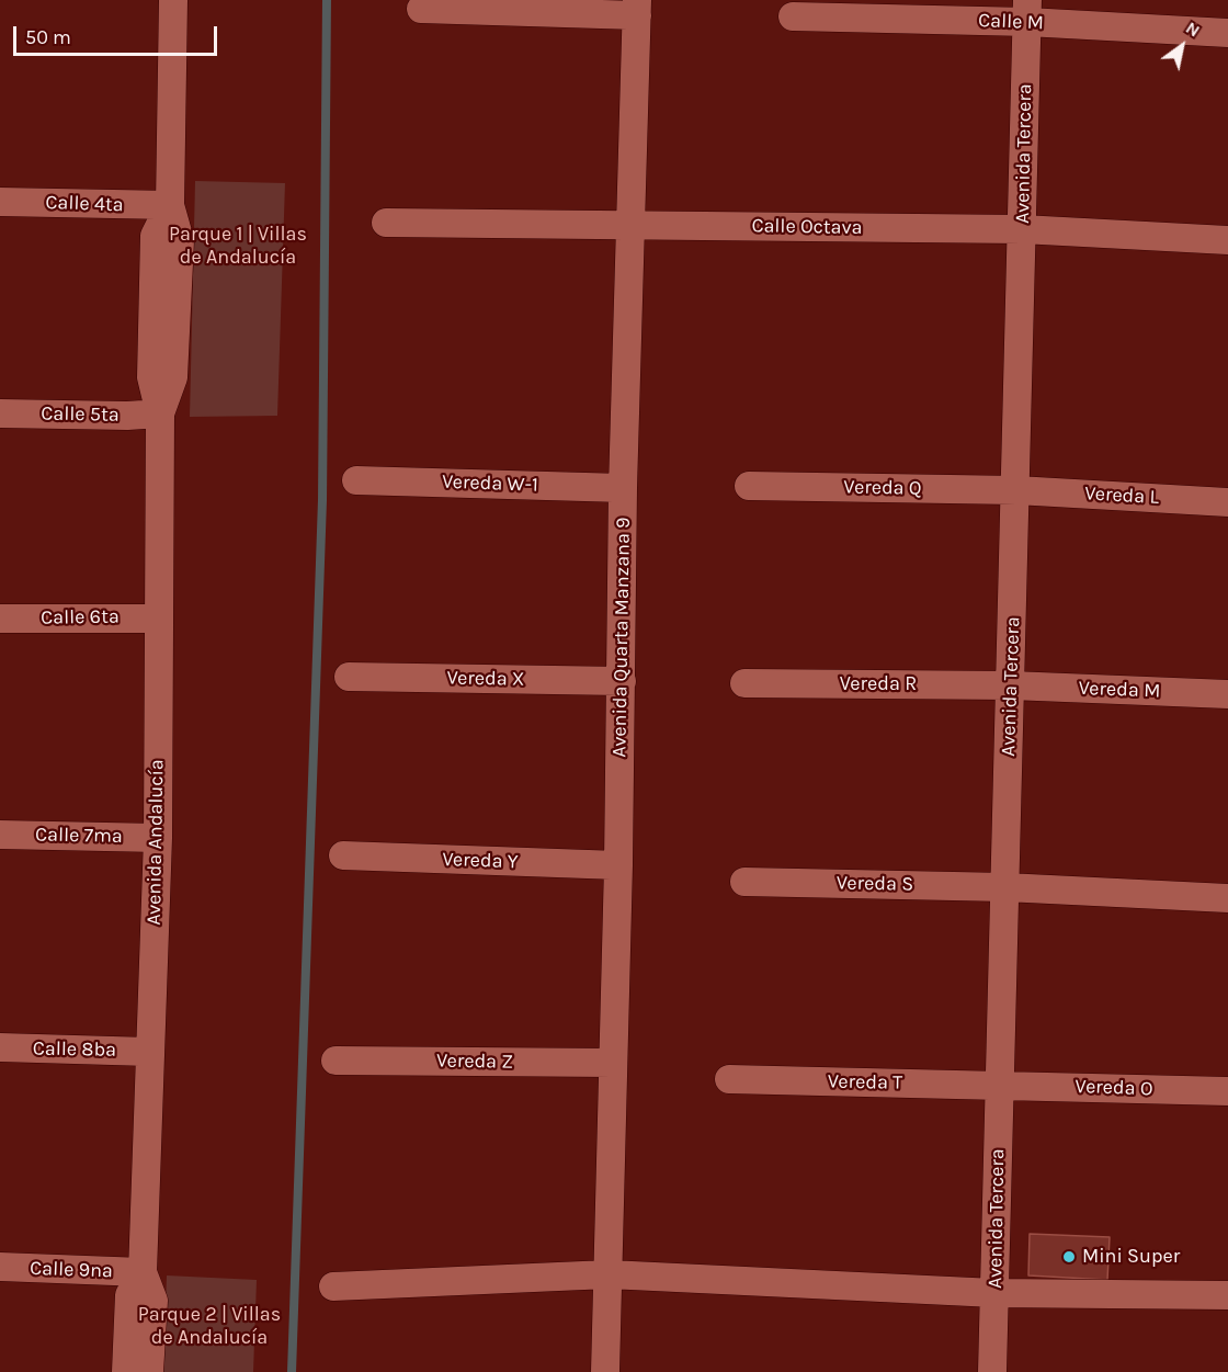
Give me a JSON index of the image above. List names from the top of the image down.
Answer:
{
  "streets": {
    "street": [
      "Calle M",
      "Avenida Tercera",
      "Calle 4ta",
      "Calle Octava",
      "Calle 5ta",
      "Vereda W-1",
      "Vereda Q",
      "Vereda L",
      "Calle 6ta",
      "Avenida Quarta Manzana 9",
      "Vereda X",
      "Vereda R",
      "Vereda M",
      "Calle 7ma",
      "Avenida Andalucía",
      "Vereda Y",
      "Vereda S",
      "Calle 8ba",
      "Vereda Z",
      "Vereda T",
      "Vereda O",
      "Calle 9na"
    ]
  },
  "crossings": [
    ["Calle M", "Avenida Tercera"],
    ["Avenida Tercera", "Calle Octava"],
    ["Avenida Tercera", "Vereda Q"],
    ["Avenida Tercera", "Vereda L"],
    ["Avenida Tercera", "Vereda R"],
    ["Avenida Tercera", "Vereda M"],
    ["Avenida Tercera", "Vereda S"],
    ["Avenida Tercera", "Vereda T"],
    ["Avenida Tercera", "Vereda O"],
    ["Calle 4ta", "Avenida Andalucía"],
    ["Calle Octava", "Avenida Quarta Manzana 9"],
    ["Calle 5ta", "Avenida Andalucía"],
    ["Vereda W-1", "Avenida Quarta Manzana 9"],
    ["Vereda Q", "Vereda L"],
    ["Calle 6ta", "Avenida Andalucía"],
    ["Avenida Quarta Manzana 9", "Vereda X"],
    ["Avenida Quarta Manzana 9", "Vereda Y"],
    ["Avenida Quarta Manzana 9", "Vereda Z"],
    ["Vereda R", "Vereda M"],
    ["Calle 7ma", "Avenida Andalucía"],
    ["Avenida Andalucía", "Calle 8ba"],
    ["Avenida Andalucía", "Calle 9na"],
    ["Vereda T", "Vereda O"]
  ],
  "parks": ["Parque 1 | Villas de Andalucía", "Parque 2 | Villas de Andalucía"],
  "places": ["Mini Super"],
  "scale_bar": "50 m",
  "north": "top right"
}
